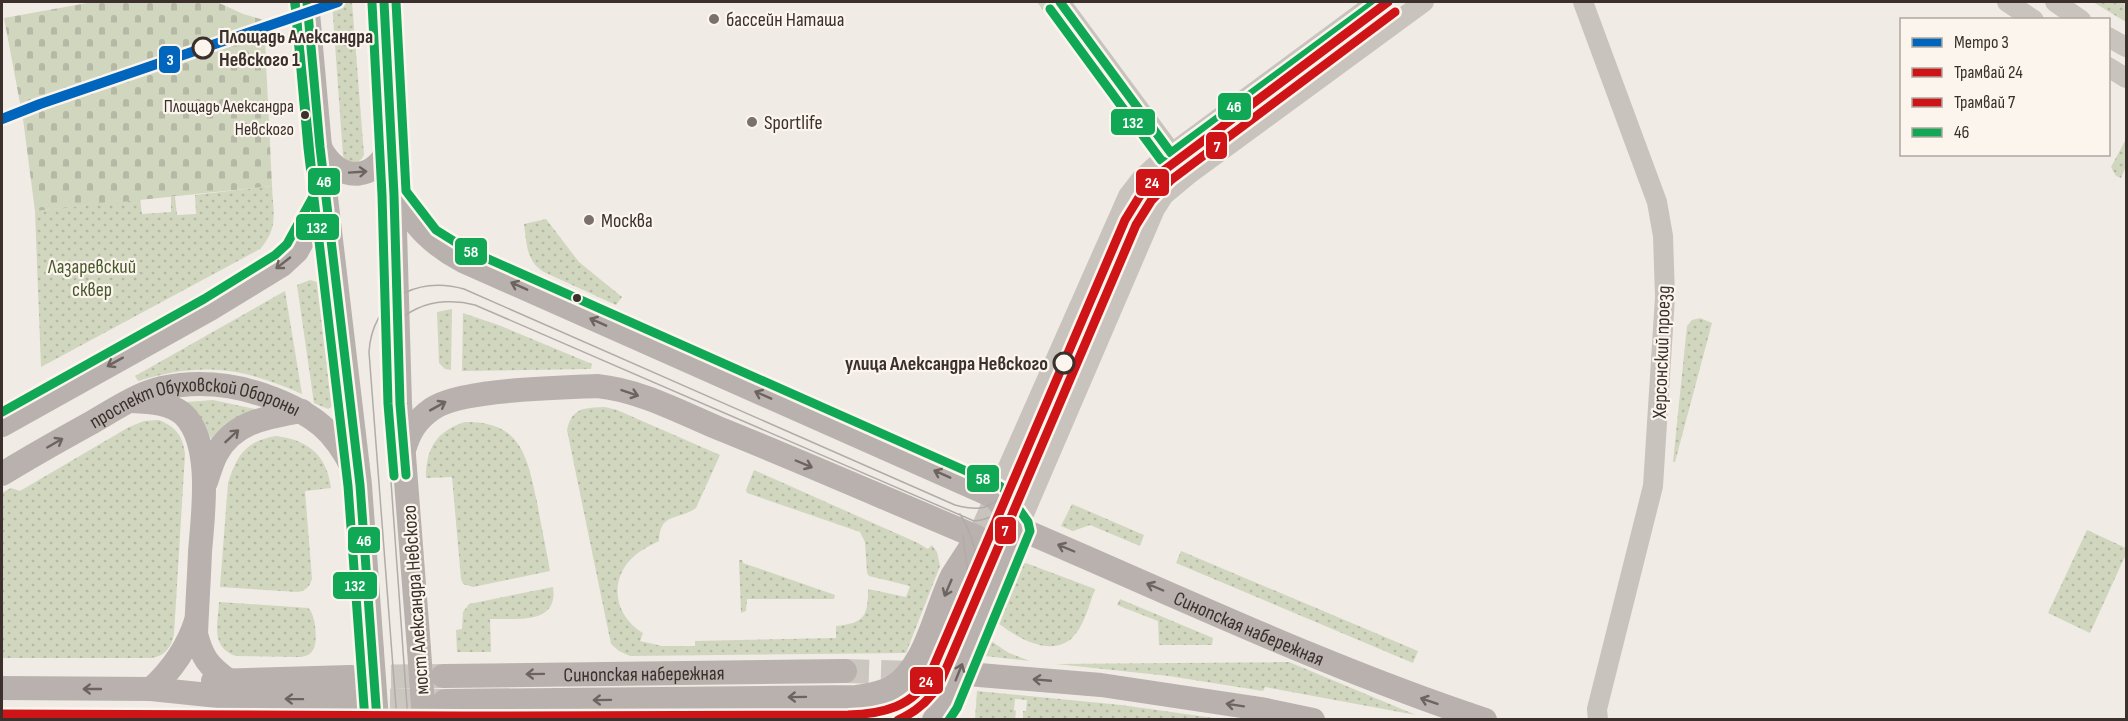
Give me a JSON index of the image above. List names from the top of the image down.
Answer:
{
  "streets": {
    "main road": ["проспект Обуховской Обороны", "мост Александра Невского", "Синопская набережная"],
    "street": ["Херсонский проезд"]
  },
  "parks": ["Лазаревский сквер"],
  "places": [
    "бассейн Наташа",
    "Площадь Александра Невского 1",
    "Площадь Александра Невского",
    "Sportlife",
    "Москва",
    "улица Александра Невского"
  ],
  "lines": [
    "metro line 3",
    "tram line 24",
    "transit line 46",
    "transit line 58",
    "transit line 132",
    "tram line 7"
  ],
  "legend": [
    "Метро 3",
    "Трамвай 24",
    "Трамвай 7",
    "46"
  ]
}
